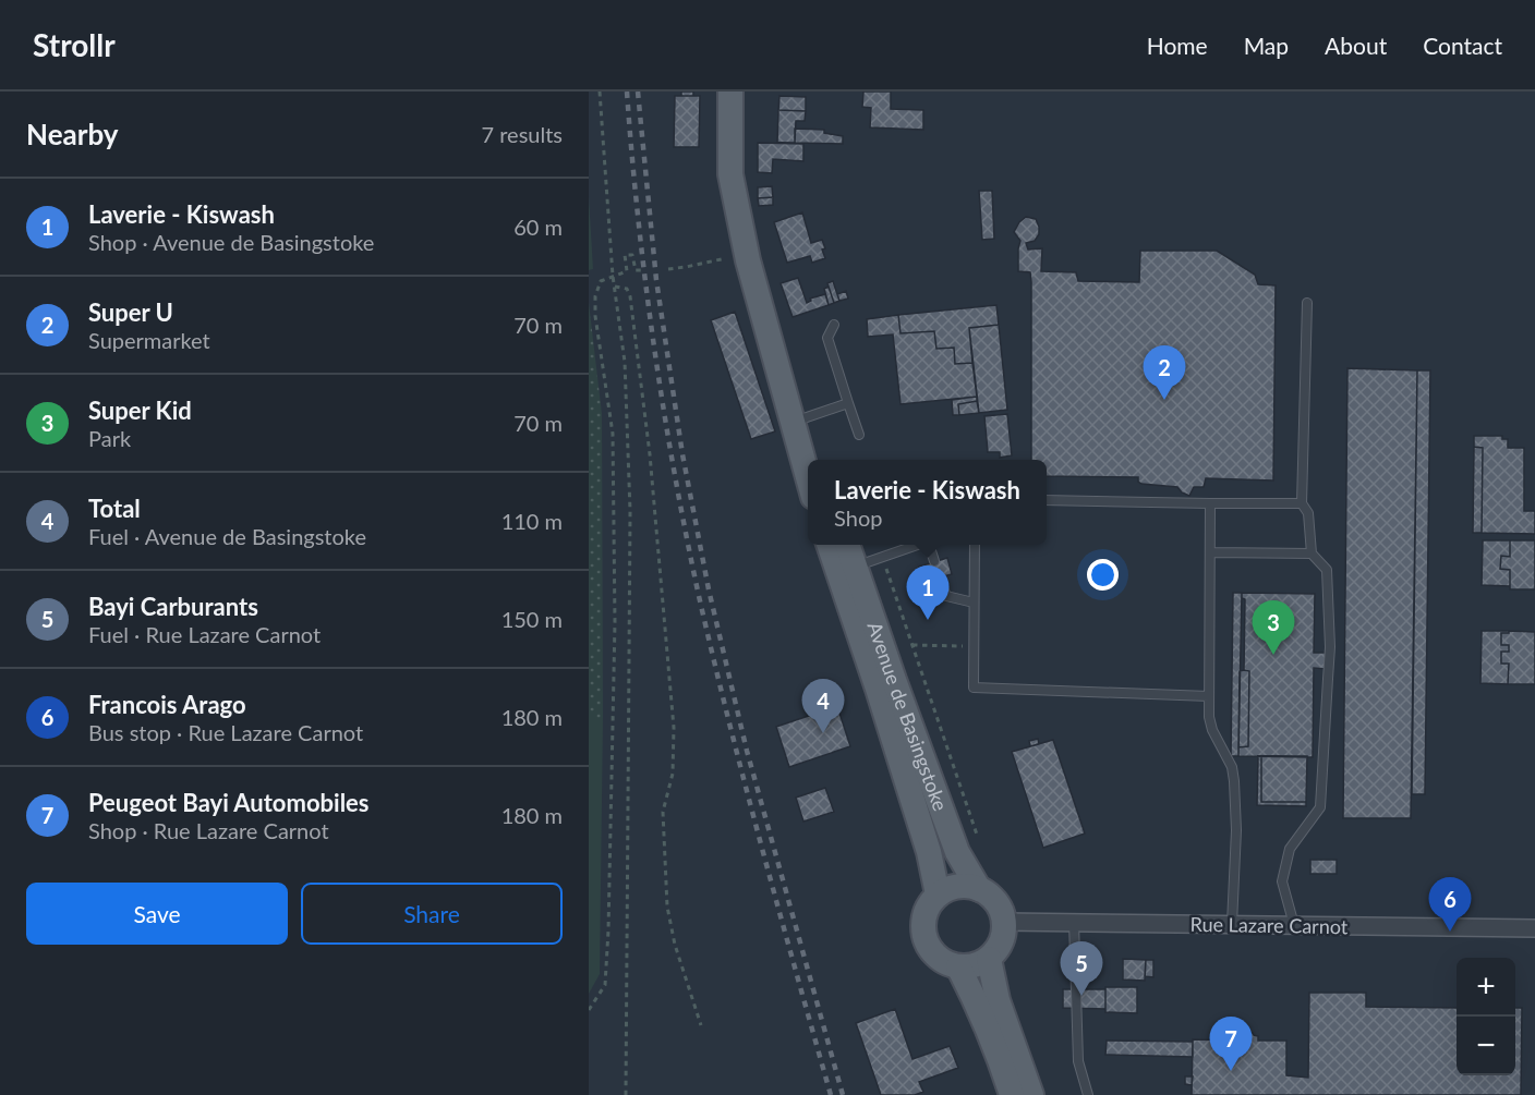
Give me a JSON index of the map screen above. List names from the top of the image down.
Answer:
{
  "streets": {
    "main road": ["Avenue de Basingstoke"],
    "street": ["Rue Lazare Carnot"]
  },
  "crossings": [
    ["Avenue de Basingstoke", "Rue Lazare Carnot"]
  ],
  "page": {
    "header": "Strollr",
    "nav": [
      "Home",
      "Map",
      "About",
      "Contact"
    ],
    "heading": ["Nearby", "7 results"],
    "list": [
      {
        "mark": "1",
        "name": "Laverie - Kiswash",
        "note": "Shop · Avenue de Basingstoke",
        "value": "60 m"
      },
      {
        "mark": "2",
        "name": "Super U",
        "note": "Supermarket",
        "value": "70 m"
      },
      {
        "mark": "3",
        "name": "Super Kid",
        "note": "Park",
        "value": "70 m"
      },
      {
        "mark": "4",
        "name": "Total",
        "note": "Fuel · Avenue de Basingstoke",
        "value": "110 m"
      },
      {
        "mark": "5",
        "name": "Bayi Carburants",
        "note": "Fuel · Rue Lazare Carnot",
        "value": "150 m"
      },
      {
        "mark": "6",
        "name": "Francois Arago",
        "note": "Bus stop · Rue Lazare Carnot",
        "value": "180 m"
      },
      {
        "mark": "7",
        "name": "Peugeot Bayi Automobiles",
        "note": "Shop · Rue Lazare Carnot",
        "value": "180 m"
      }
    ],
    "pins": [
      "2",
      "1",
      "3",
      "4",
      "6",
      "5",
      "7"
    ],
    "popup": ["Laverie - Kiswash", "Shop"],
    "buttons": ["Save", "Share"],
    "map_buttons": ["+", "−"]
  }
}
